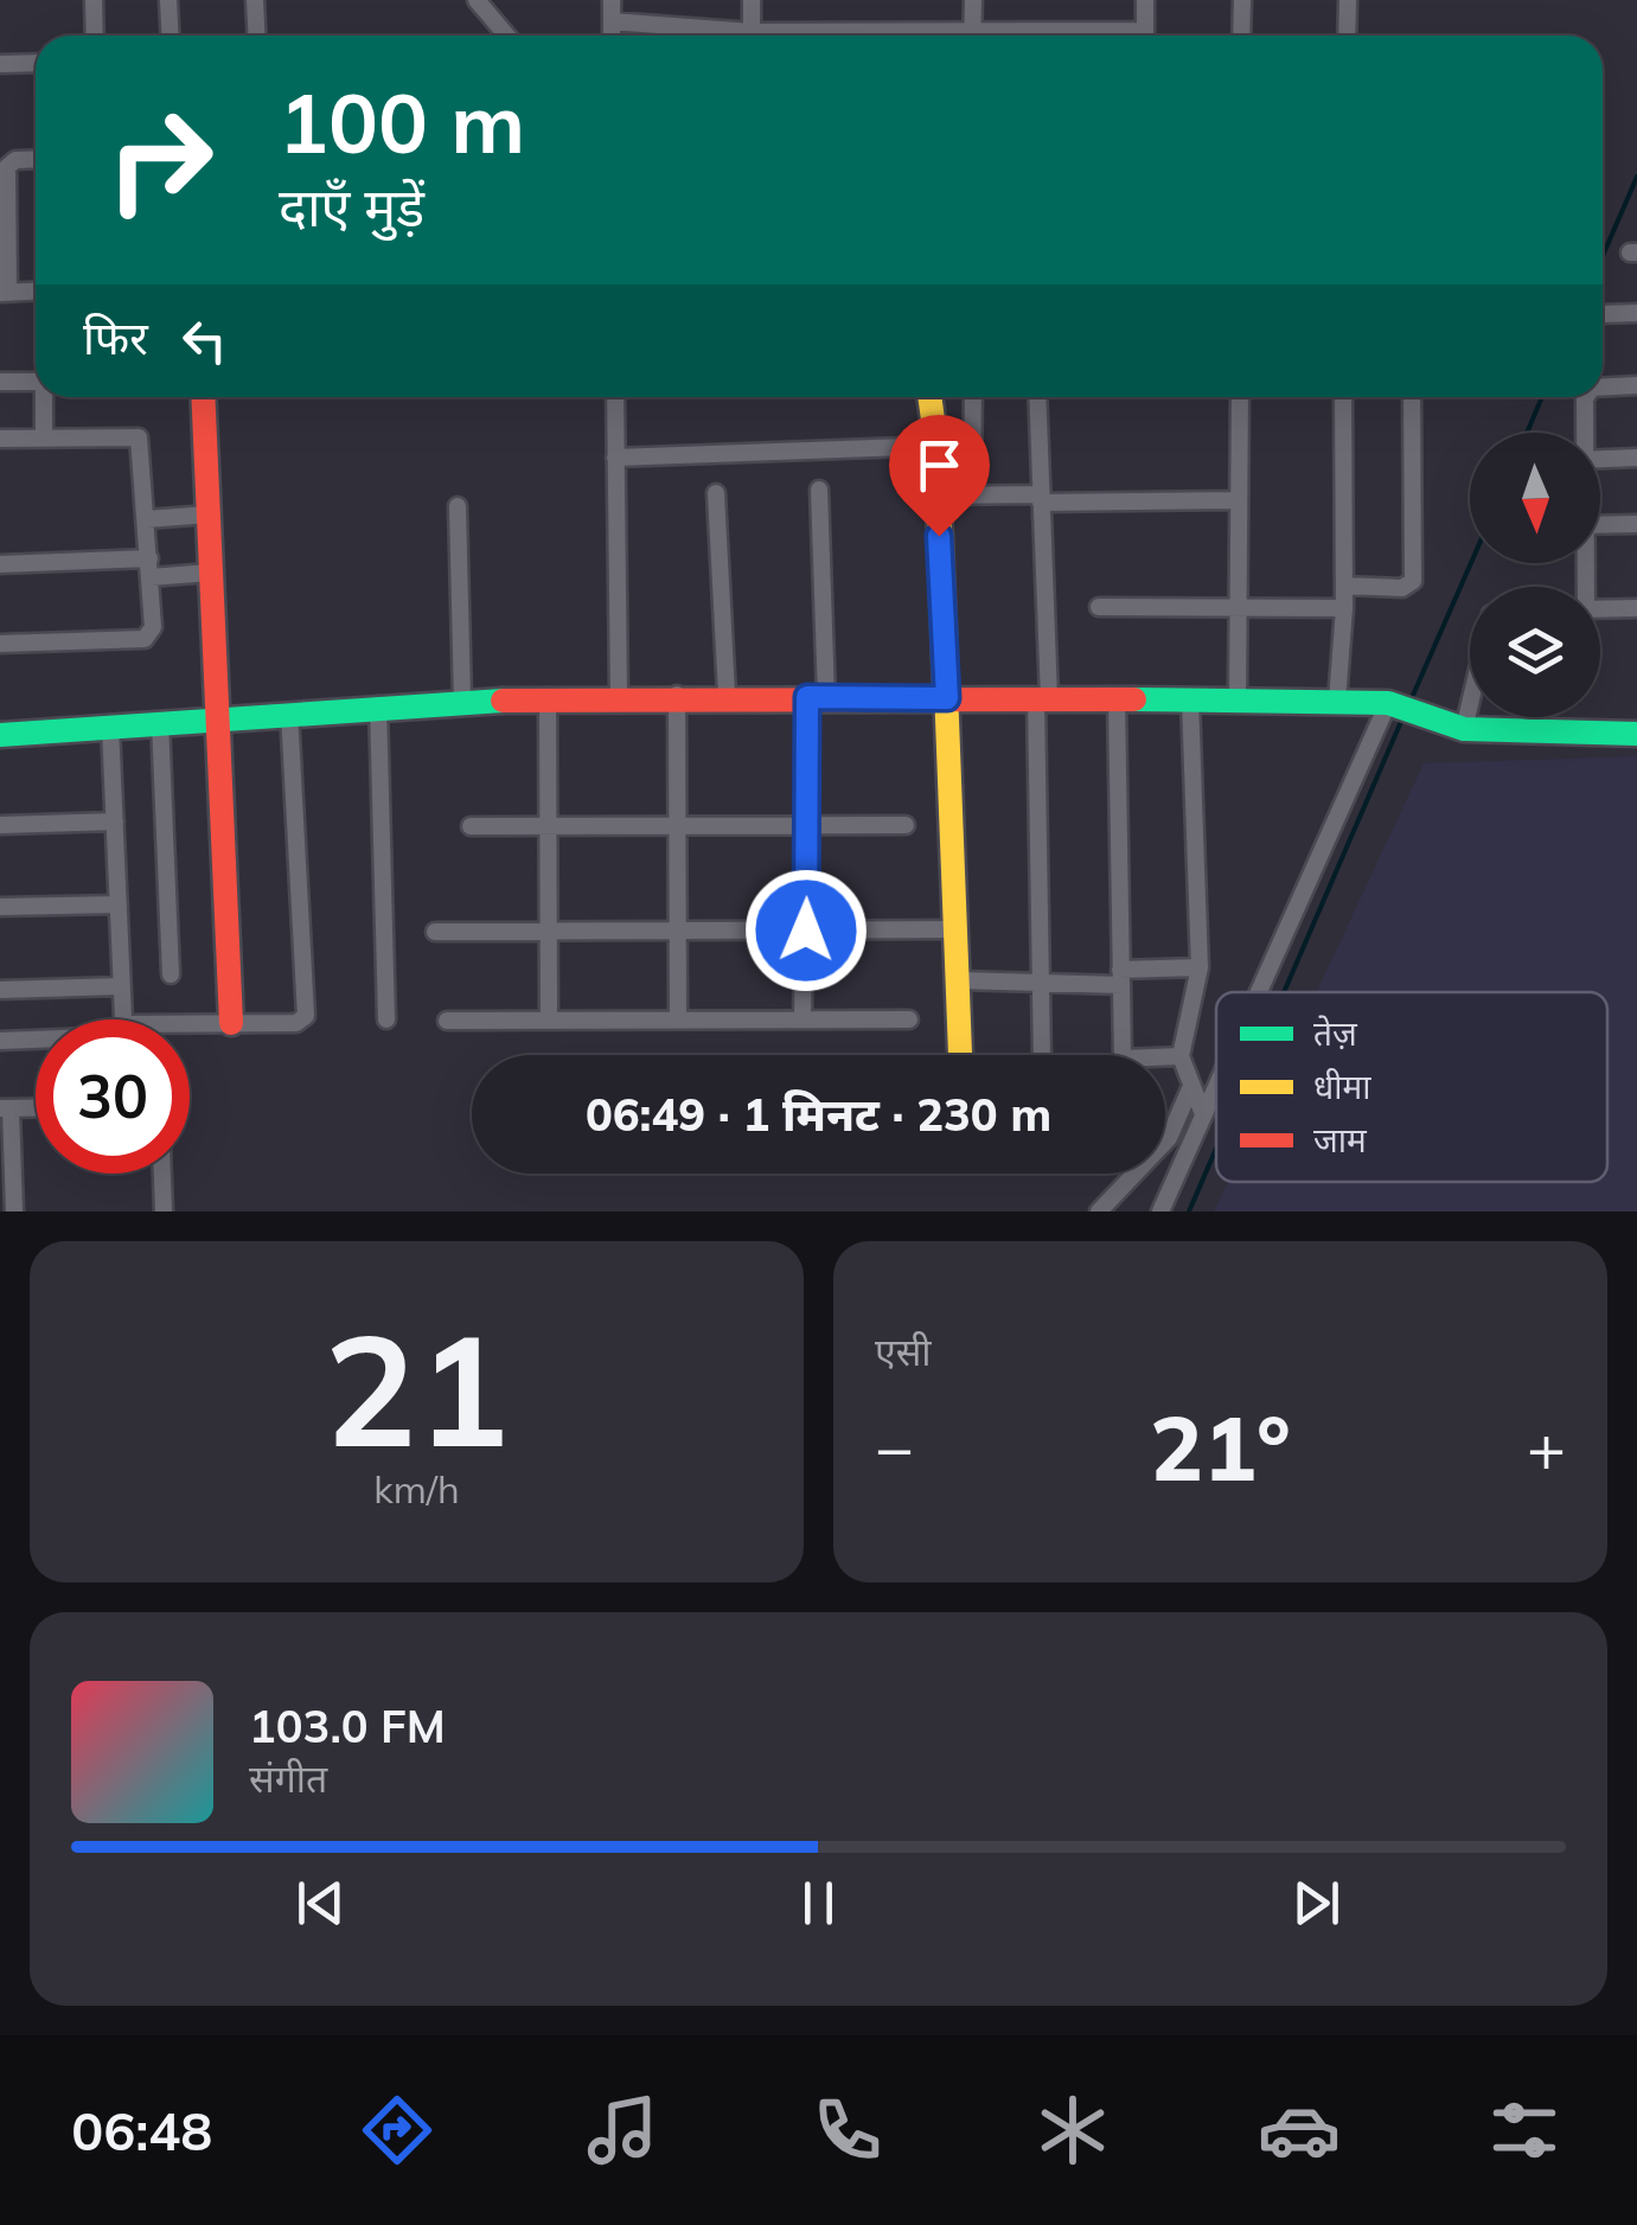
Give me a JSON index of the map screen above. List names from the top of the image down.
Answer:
{
  "legend": ["तेज़", "धीमा", "जाम"],
  "north": "bottom",
  "page": {
    "turn": ["100 m", "दाएँ मुड़ें"],
    "then": "फिर",
    "limit": "30",
    "trip": "06:49 · 1 मिनट · 230 m",
    "tile": [
      ["21", "km/h"],
      "एसी"
    ],
    "heat": ["−", "21°", "+"],
    "song": ["103.0 FM", "संगीत"],
    "tabs": "06:48"
  }
}
